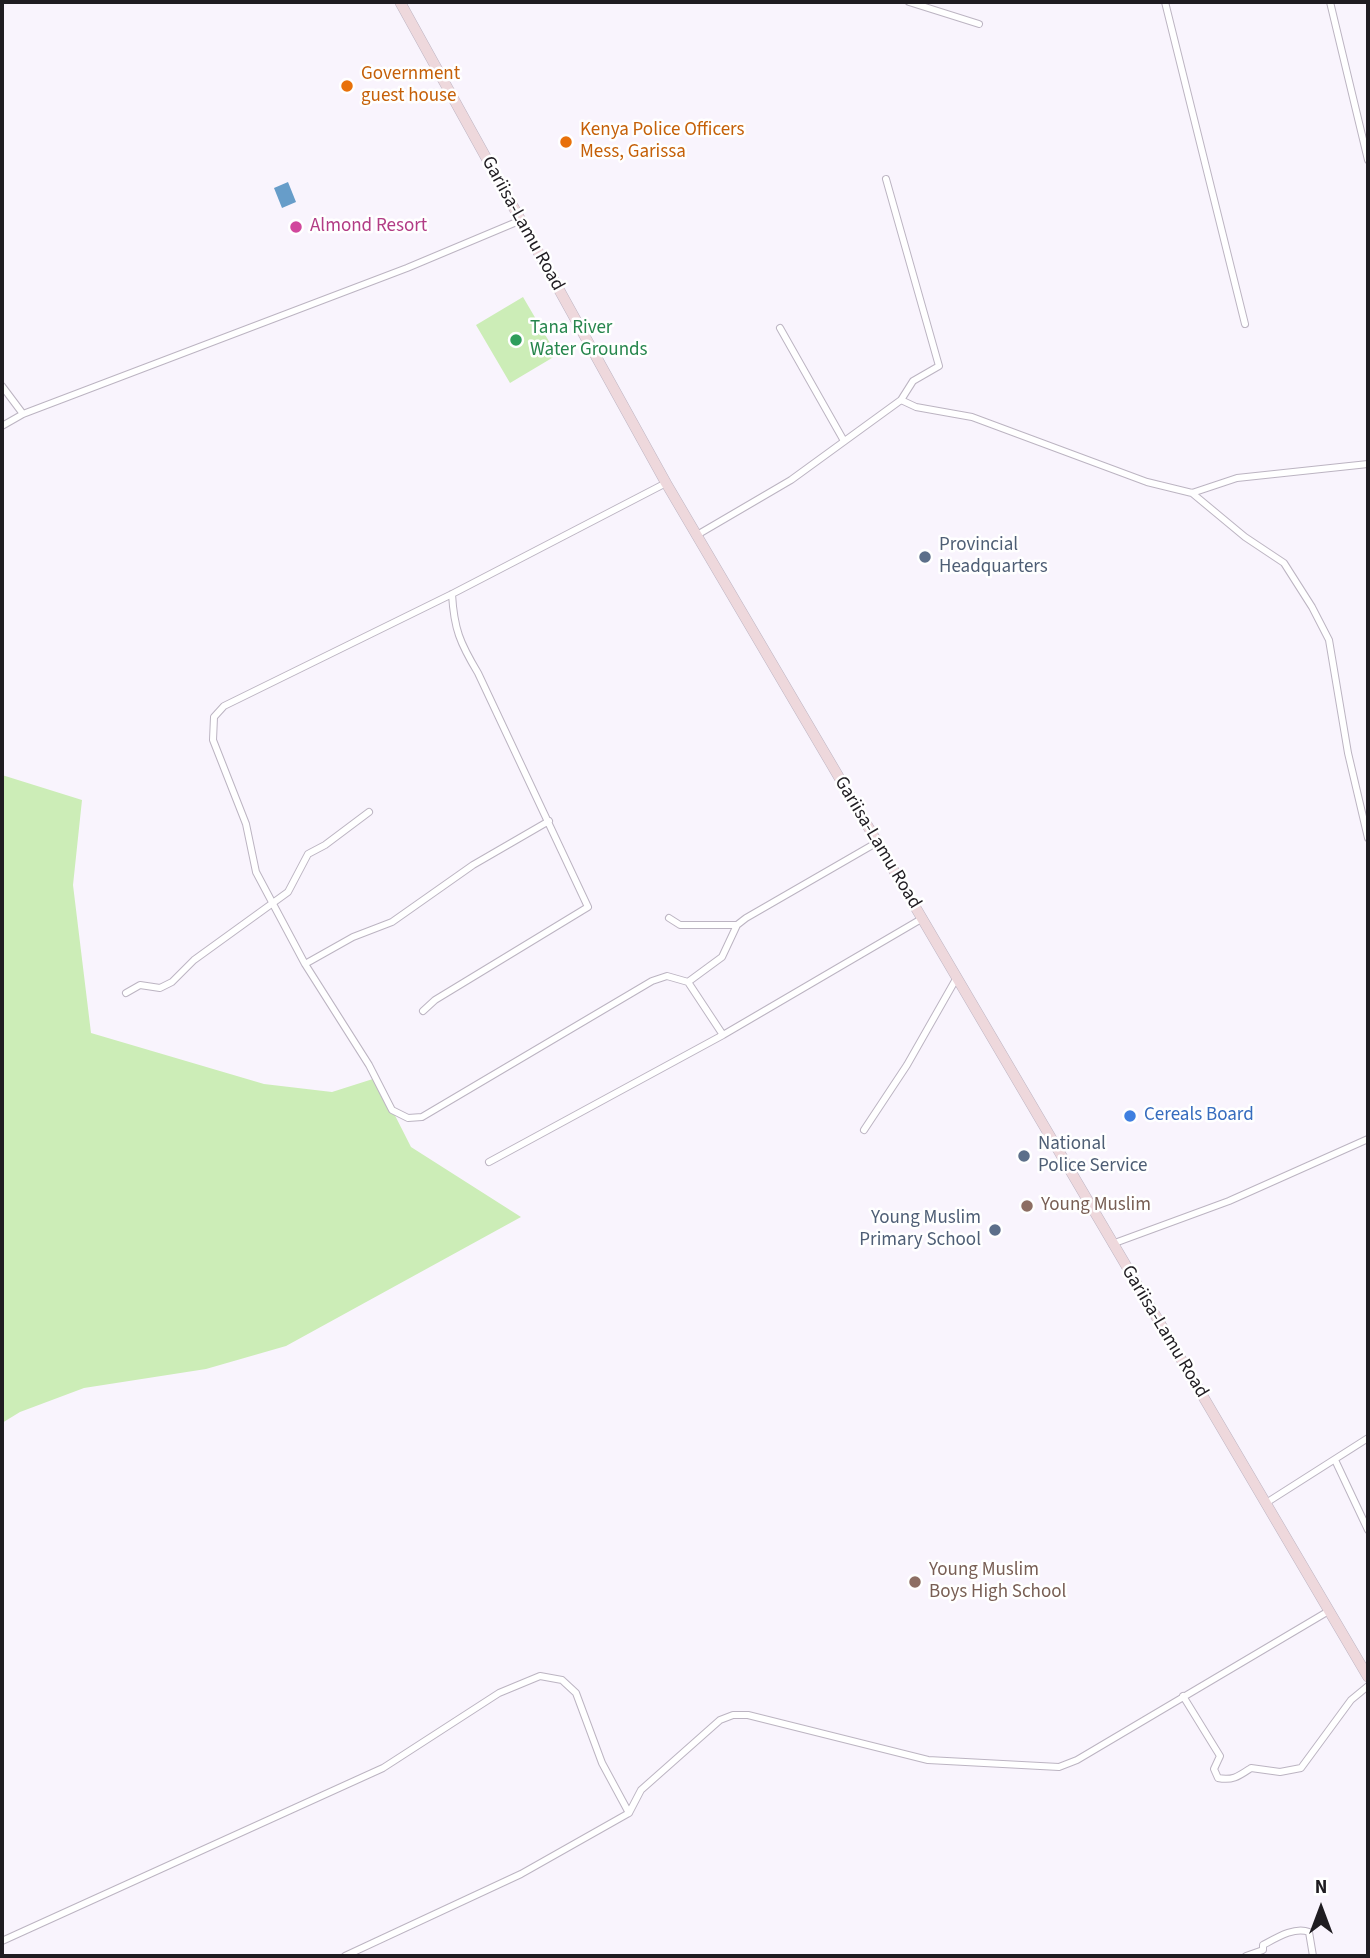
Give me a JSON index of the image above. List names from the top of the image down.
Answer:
{
  "streets": {
    "street": ["Gariisa-Lamu Road"]
  },
  "places": [
    "Government guest house",
    "Kenya Police Officers Mess, Garissa",
    "Almond Resort",
    "Tana River Water Grounds",
    "Provincial Headquarters",
    "Cereals Board",
    "National Police Service",
    "Young Muslim",
    "Young Muslim Primary School",
    "Young Muslim Boys High School"
  ],
  "north": "top"
}
